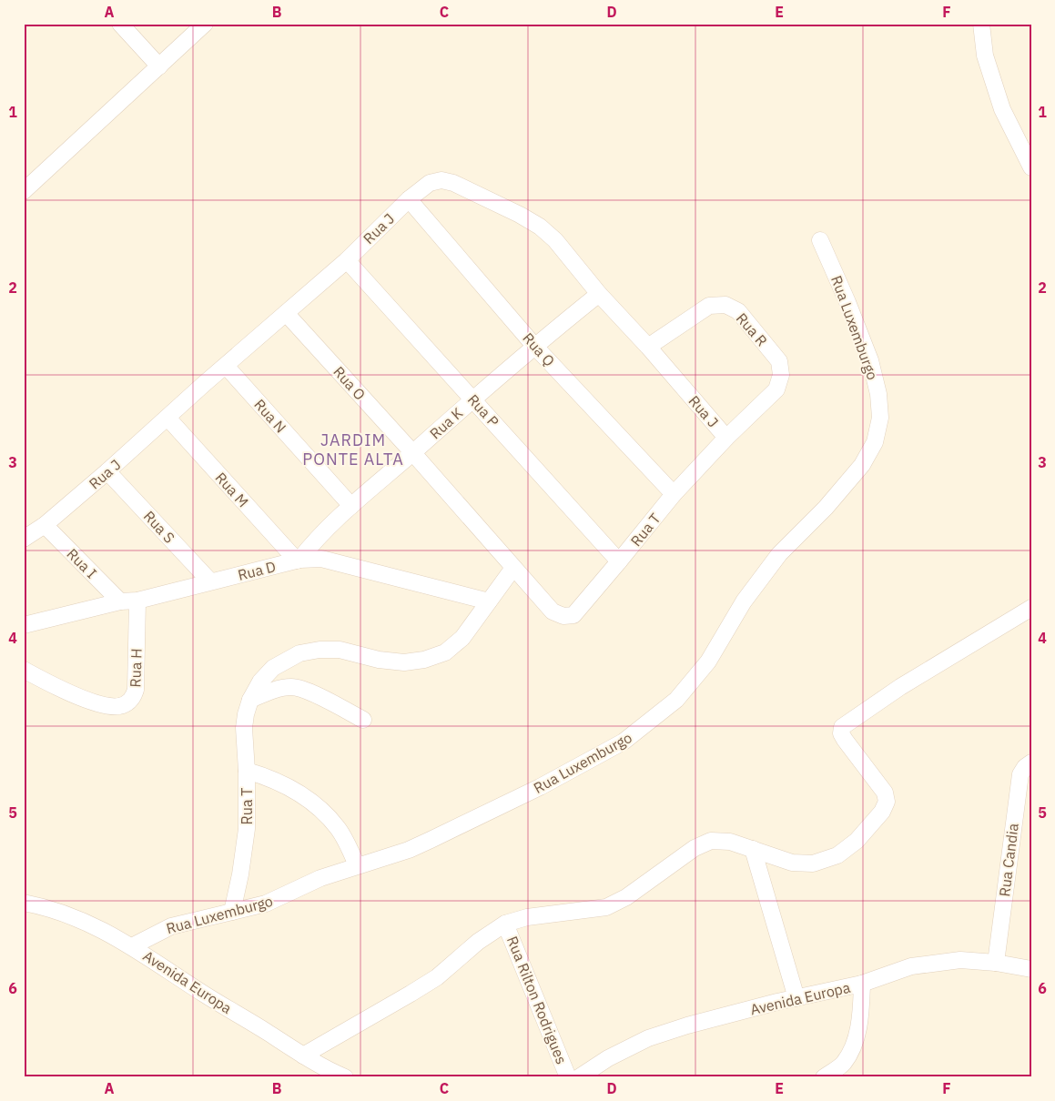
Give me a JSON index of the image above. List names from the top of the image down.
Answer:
{
  "streets": {
    "street": [
      "Rua J",
      "Rua Luxemburgo",
      "Rua R",
      "Rua Q",
      "Rua O",
      "Rua P",
      "Rua N",
      "Rua K",
      "Rua M",
      "Rua S",
      "Rua T",
      "Rua I",
      "Rua D",
      "Rua H",
      "Rua Candia",
      "Avenida Europa",
      "Rua Rilton Rodrigues"
    ]
  },
  "crossings": [
    ["Rua J", "Rua R"],
    ["Rua J", "Rua Q"],
    ["Rua J", "Rua O"],
    ["Rua J", "Rua P"],
    ["Rua J", "Rua N"],
    ["Rua J", "Rua K"],
    ["Rua J", "Rua M"],
    ["Rua J", "Rua S"],
    ["Rua J", "Rua T"],
    ["Rua J", "Rua I"],
    ["Rua Luxemburgo", "Rua T"],
    ["Rua Luxemburgo", "Avenida Europa"],
    ["Rua R", "Rua T"],
    ["Rua Q", "Rua K"],
    ["Rua Q", "Rua T"],
    ["Rua O", "Rua K"],
    ["Rua O", "Rua T"],
    ["Rua P", "Rua K"],
    ["Rua P", "Rua T"],
    ["Rua N", "Rua K"],
    ["Rua K", "Rua M"],
    ["Rua K", "Rua T"],
    ["Rua K", "Rua D"],
    ["Rua M", "Rua D"],
    ["Rua S", "Rua D"],
    ["Rua T", "Rua D"],
    ["Rua I", "Rua D"],
    ["Rua D", "Rua H"],
    ["Rua Candia", "Avenida Europa"]
  ],
  "districts": ["JARDIM PONTE ALTA"],
  "grid": {
    "columns": [
      "A",
      "B",
      "C",
      "D",
      "E",
      "F"
    ],
    "rows": [
      "1",
      "2",
      "3",
      "4",
      "5",
      "6"
    ]
  }
}
